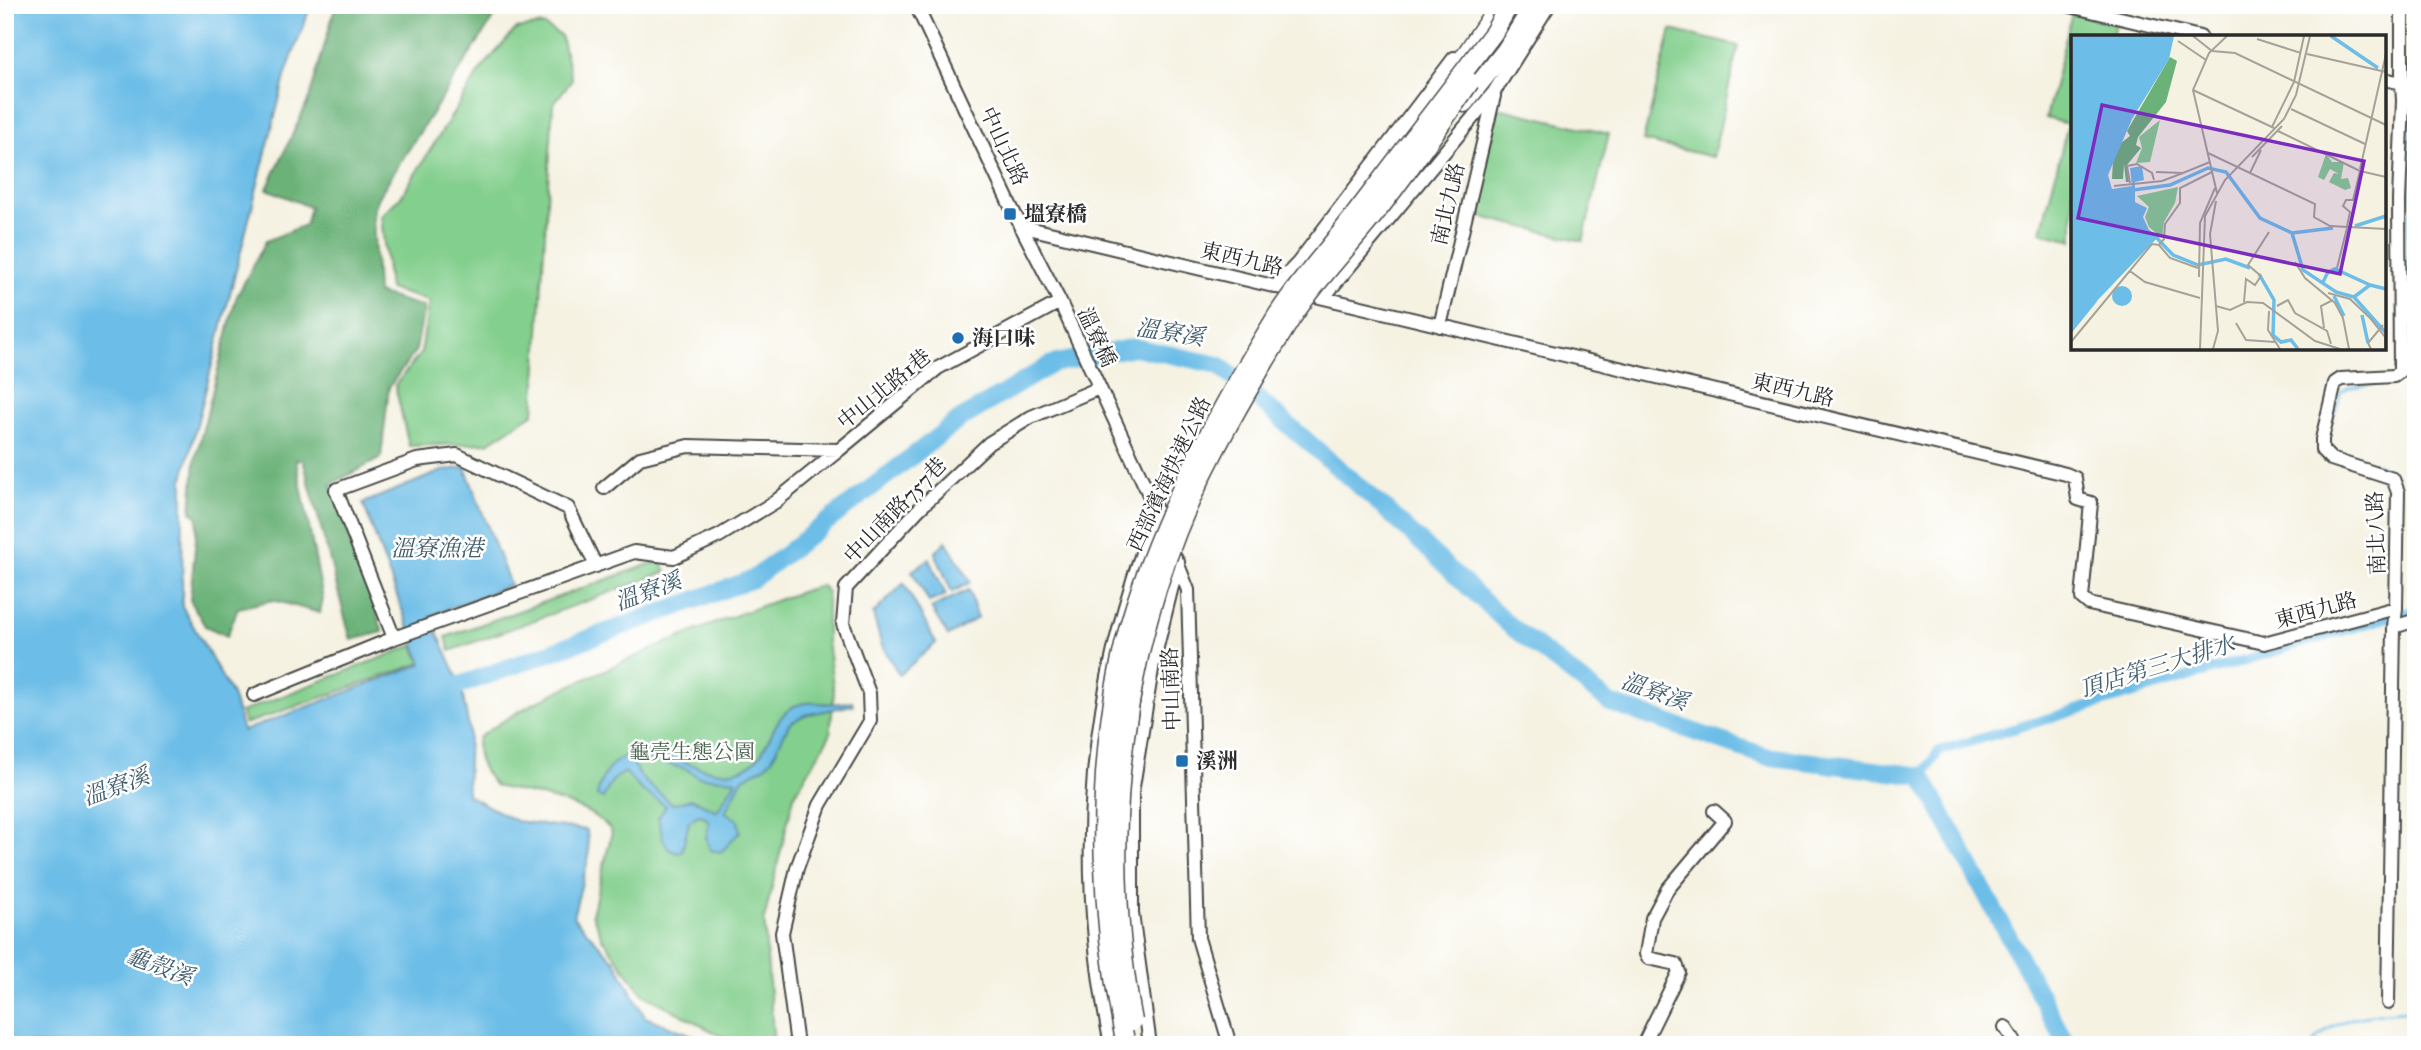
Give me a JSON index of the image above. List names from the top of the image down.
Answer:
{
  "streets": {
    "highway": ["西部濱海快速公路"],
    "street": [
      "中山北路",
      "南北九路",
      "東西九路",
      "溫寮橋",
      "中山北路1巷",
      "中山南路757巷",
      "南北八路",
      "中山南路"
    ]
  },
  "crossings": [
    ["中山北路", "東西九路"],
    ["中山北路", "溫寮橋"],
    ["中山北路", "中山北路1巷"],
    ["南北九路", "東西九路"],
    ["東西九路", "南北八路"],
    ["溫寮橋", "中山北路1巷"],
    ["溫寮橋", "中山南路757巷"],
    ["溫寮橋", "中山南路"],
    ["中山南路757巷", "中山南路"]
  ],
  "water": [
    "溫寮溪",
    "溫寮漁港",
    "頂店第三大排水",
    "龜殼溪"
  ],
  "parks": ["龜壳生態公園"],
  "places": {
    "transit": ["塭寮橋", "溪洲"],
    "other": ["海口味"]
  }
}
